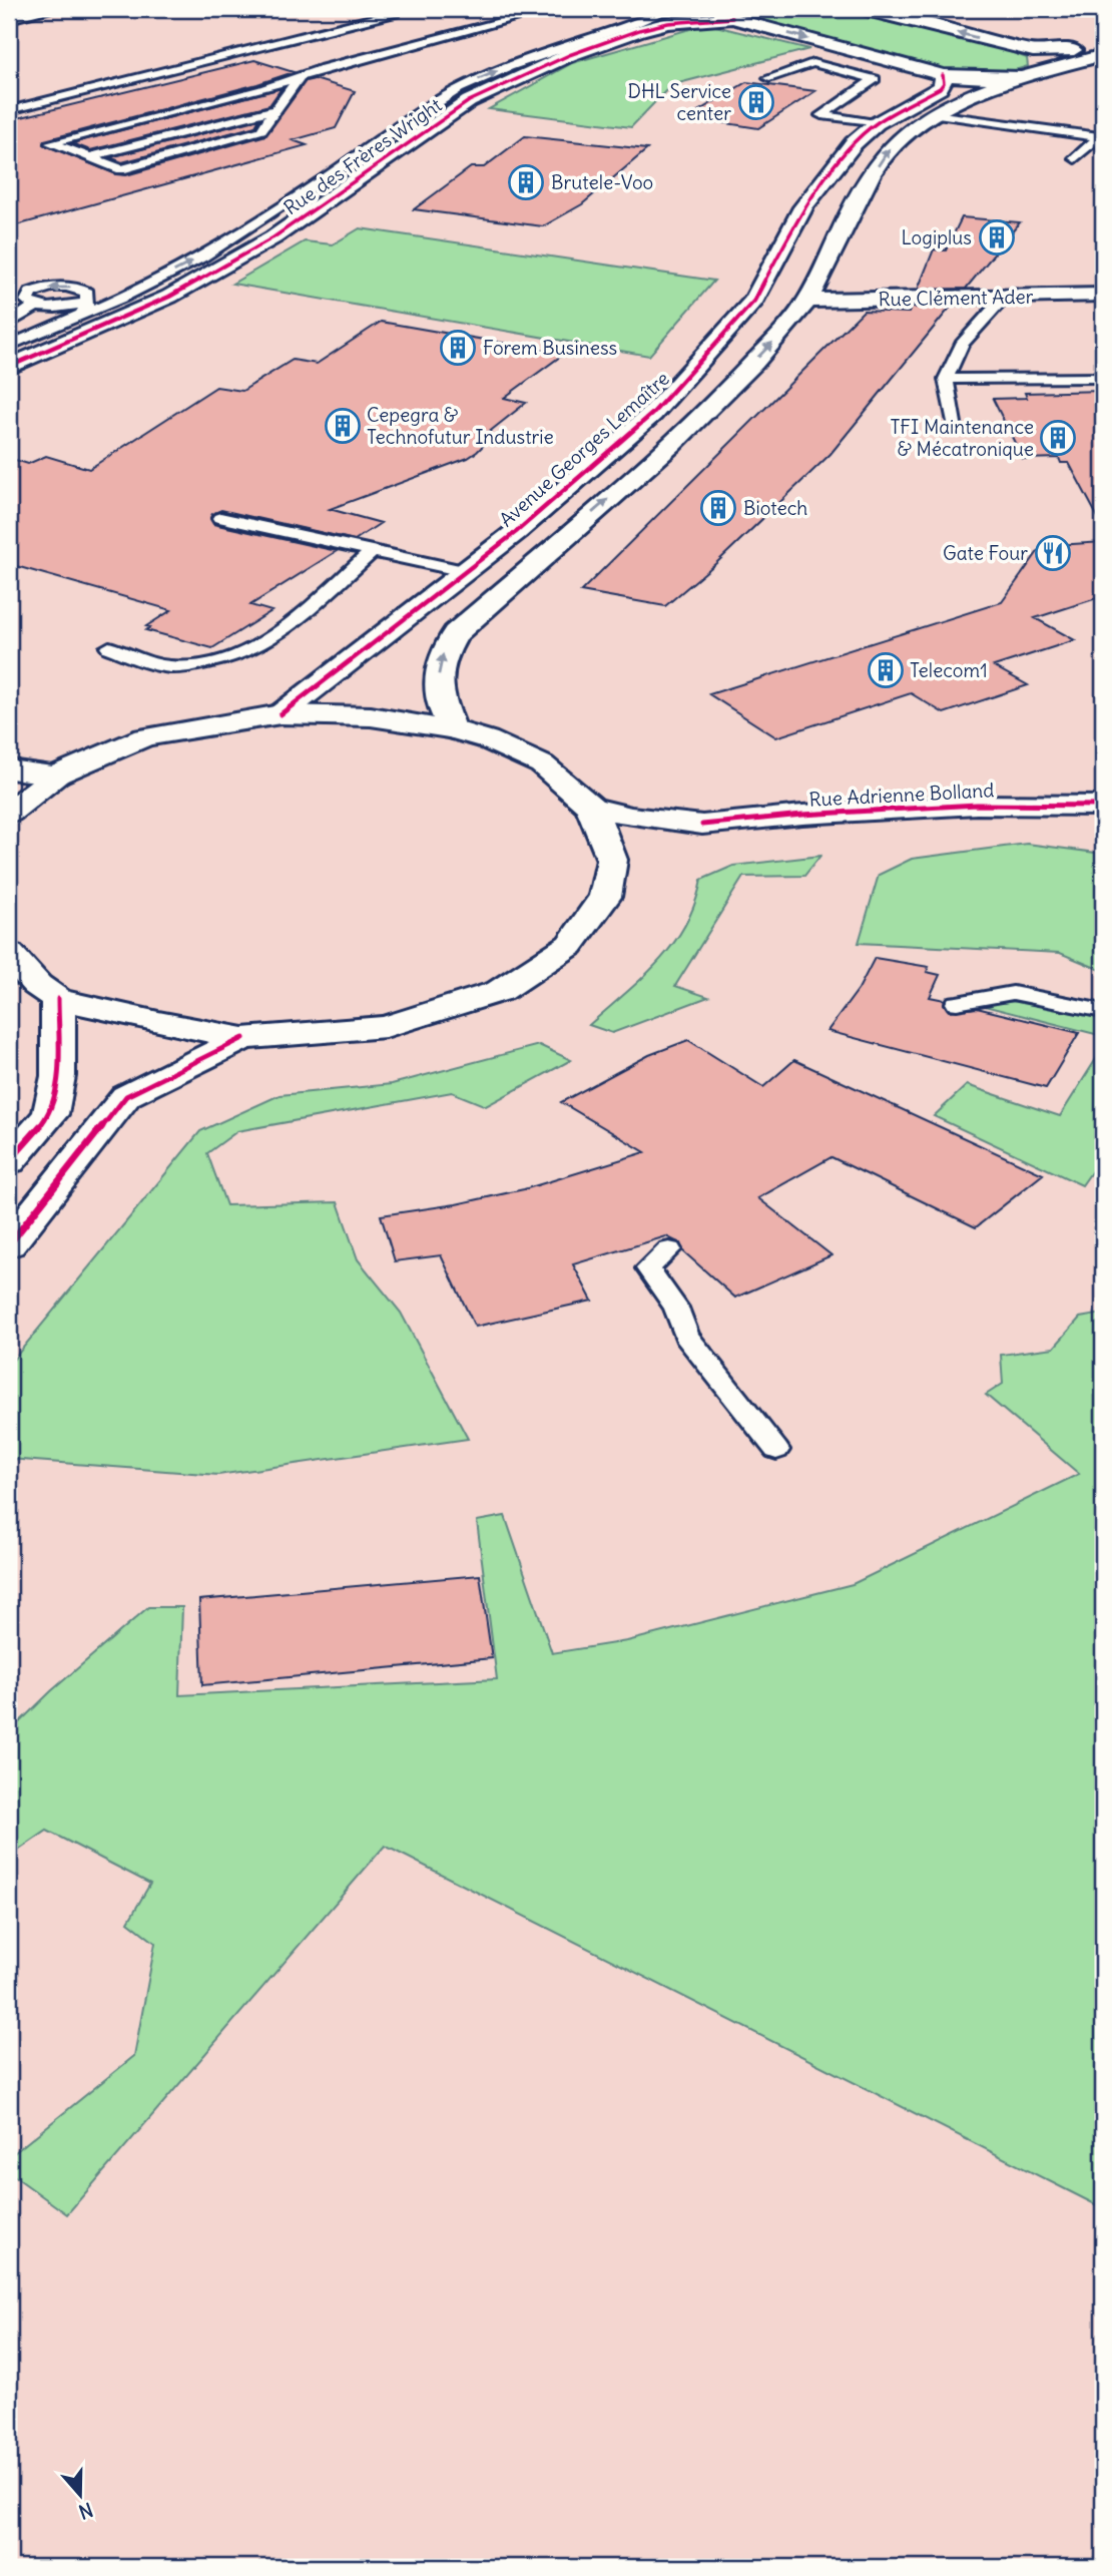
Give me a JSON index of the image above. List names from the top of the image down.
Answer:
{
  "streets": {
    "street": [
      "Rue des Frères Wright",
      "Rue Clément Ader",
      "Avenue Georges Lemaître",
      "Rue Adrienne Bolland"
    ]
  },
  "crossings": [
    ["Rue des Frères Wright", "Avenue Georges Lemaître"]
  ],
  "places": {
    "building": [
      "DHL Service center",
      "Brutele-Voo",
      "Logiplus",
      "Forem Business",
      "Cepegra & Technofutur Industrie",
      "TFI Maintenance & Mécatronique",
      "Biotech",
      "Telecom1"
    ],
    "restaurant": ["Gate Four"]
  },
  "north": "bottom"
}
